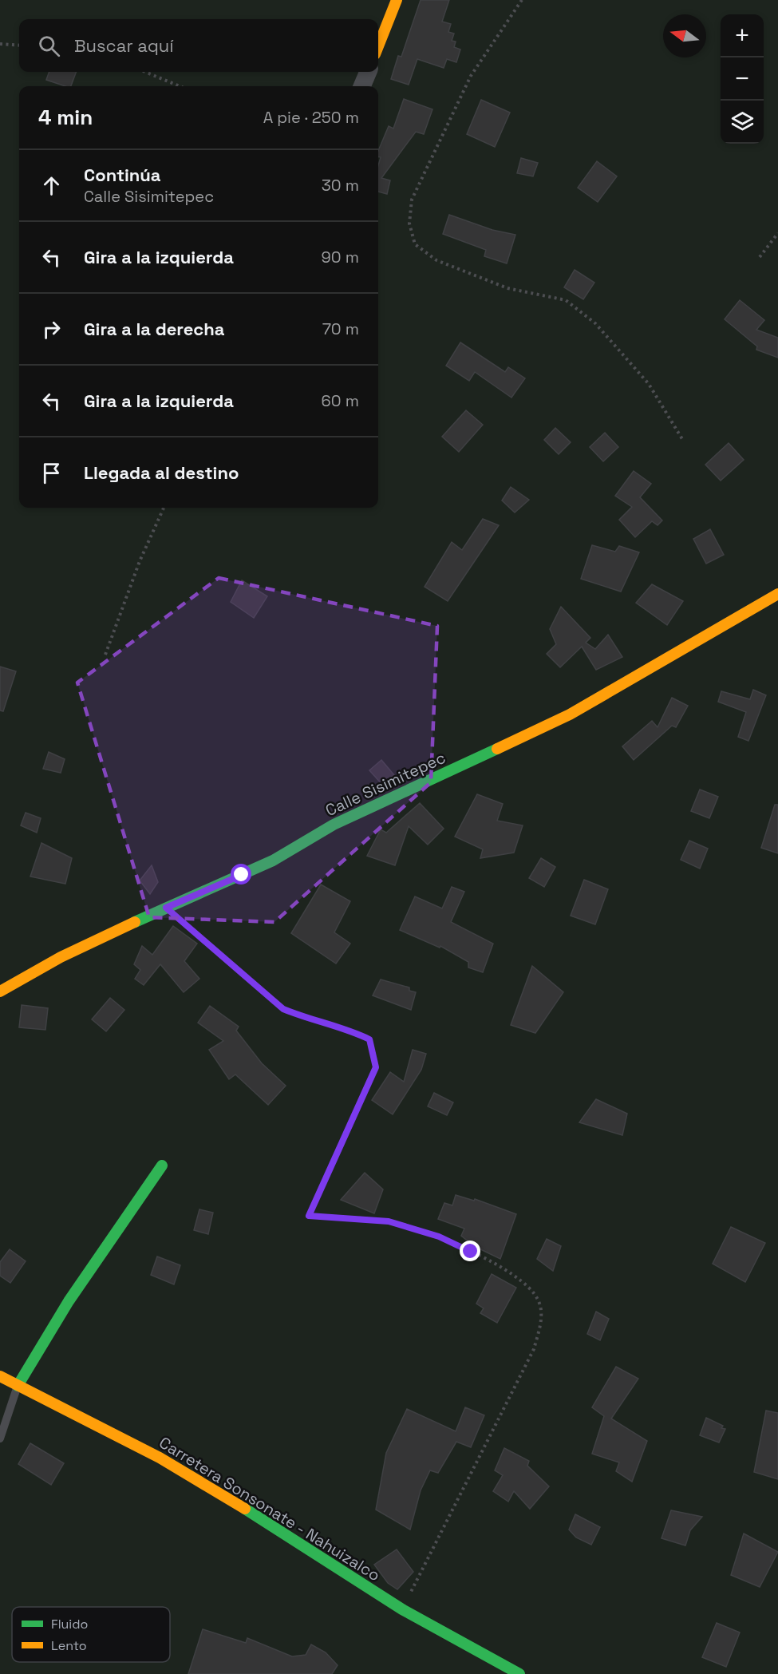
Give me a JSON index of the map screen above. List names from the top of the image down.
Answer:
{
  "streets": {
    "street": ["Calle Sisimitepec", "Carretera Sonsonate - Nahuizalco"]
  },
  "legend": ["Fluido", "Lento"],
  "north": "left",
  "page": {
    "map_buttons": ["+", "−"],
    "search": "Buscar aquí",
    "heading": ["4 min", "A pie · 250 m"],
    "list": [
      ["Continúa", "Calle Sisimitepec", "30 m"],
      ["Gira a la izquierda", "90 m"],
      ["Gira a la derecha", "70 m"],
      ["Gira a la izquierda", "60 m"],
      "Llegada al destino"
    ]
  }
}
